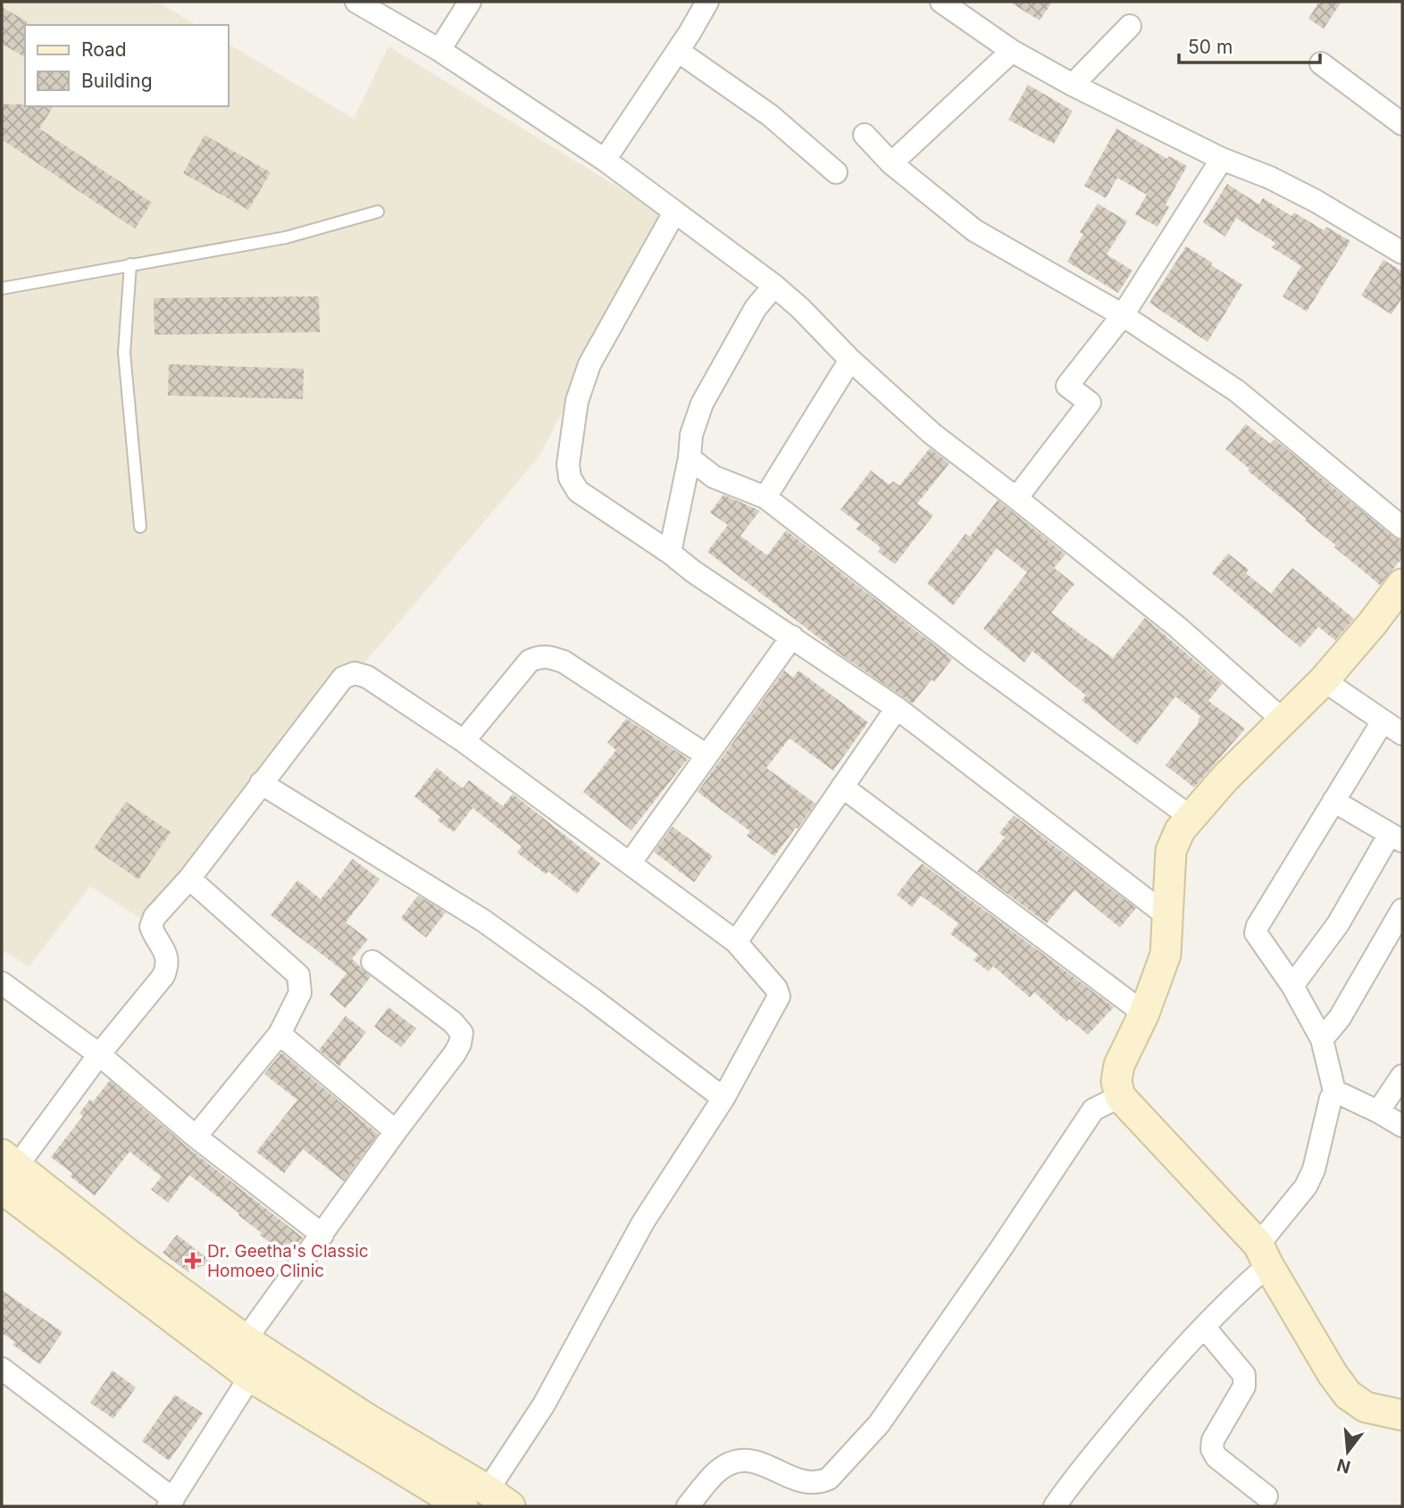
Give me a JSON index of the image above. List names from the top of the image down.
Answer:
{
  "places": {
    "health": ["Dr. Geetha's Classic Homoeo Clinic"]
  },
  "legend": ["Road", "Building"],
  "scale_bar": "50 m",
  "north": "bottom"
}
